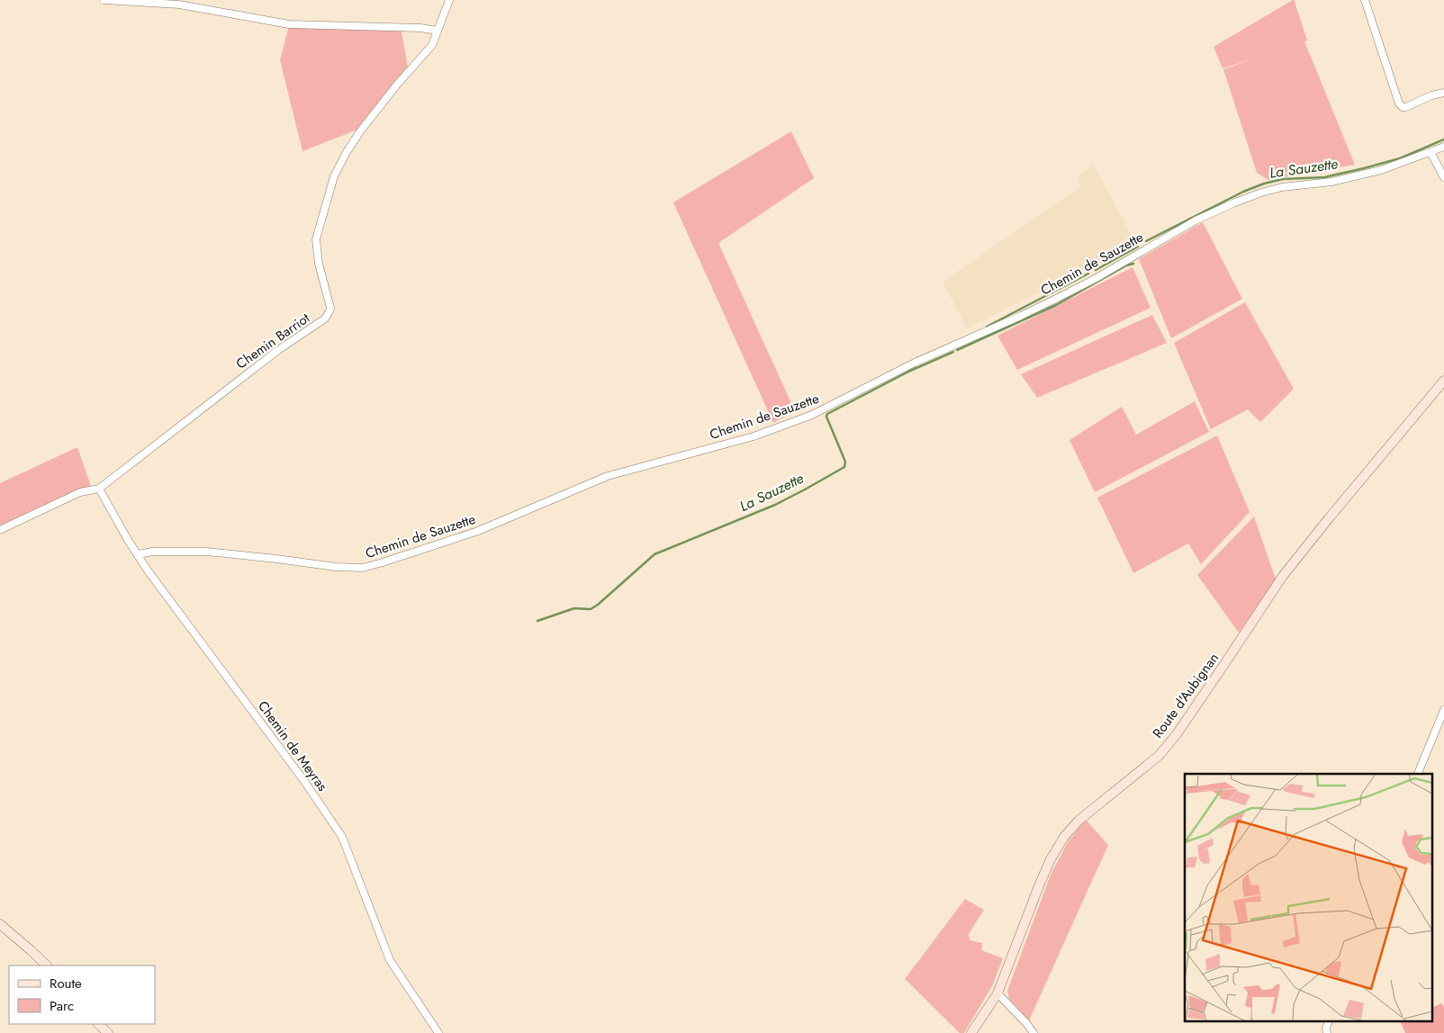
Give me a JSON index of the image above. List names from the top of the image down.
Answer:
{
  "streets": {
    "street": [
      "Chemin de Sauzette",
      "Chemin Barriot",
      "Route d'Aubignan",
      "Chemin de Meyras"
    ]
  },
  "crossings": [
    ["Chemin de Sauzette", "Chemin de Meyras"],
    ["Chemin Barriot", "Chemin de Meyras"]
  ],
  "water": ["La Sauzette"],
  "legend": ["Route", "Parc"]
}
